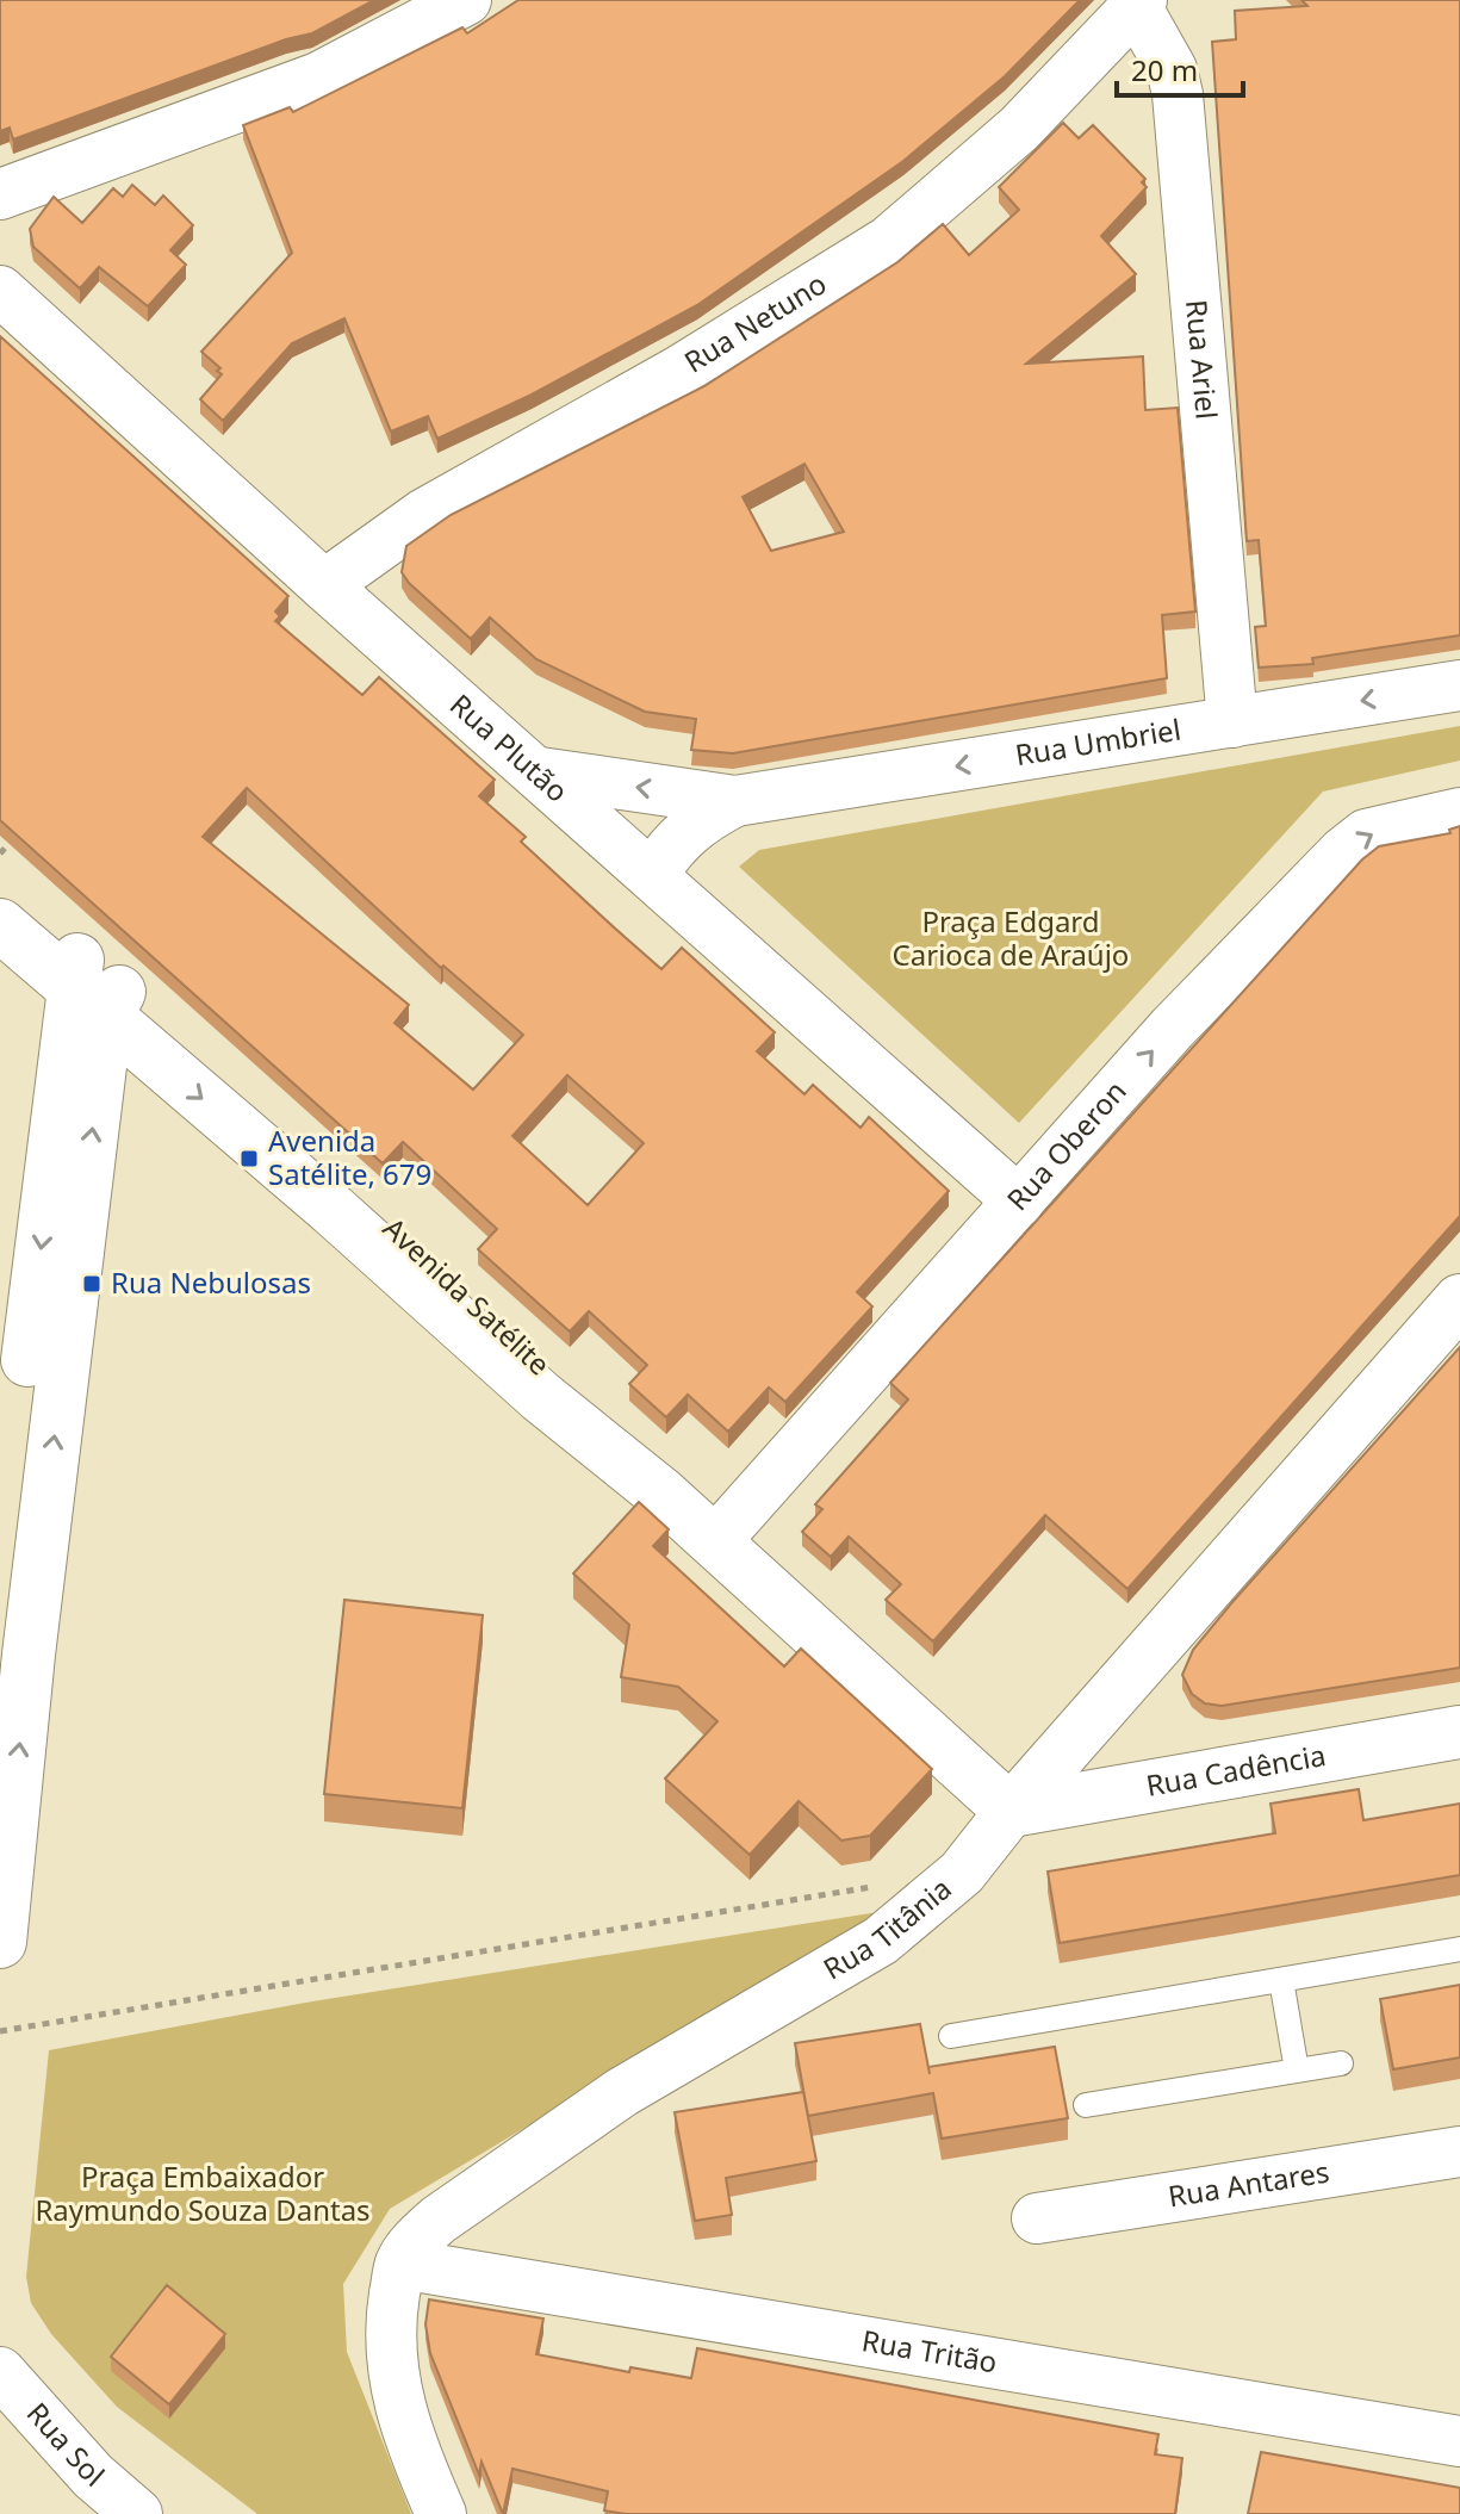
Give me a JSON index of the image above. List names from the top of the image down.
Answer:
{
  "streets": {
    "main road": ["Avenida Satélite", "Rua Cadência", "Rua Titânia"],
    "street": [
      "Rua Netuno",
      "Rua Ariel",
      "Rua Umbriel",
      "Rua Plutão",
      "Rua Oberon",
      "Rua Antares",
      "Rua Tritão",
      "Rua Sol"
    ]
  },
  "crossings": [
    ["Rua Netuno", "Rua Ariel"],
    ["Rua Netuno", "Rua Plutão"],
    ["Rua Ariel", "Rua Umbriel"],
    ["Rua Umbriel", "Rua Plutão"],
    ["Rua Plutão", "Rua Oberon"],
    ["Rua Oberon", "Avenida Satélite"],
    ["Avenida Satélite", "Rua Cadência"],
    ["Avenida Satélite", "Rua Titânia"],
    ["Rua Cadência", "Rua Titânia"],
    ["Rua Titânia", "Rua Tritão"]
  ],
  "one_way": ["Rua Umbriel", "Rua Oberon"],
  "parks": ["Praça Edgard Carioca de Araújo", "Praça Embaixador Raymundo Souza Dantas"],
  "places": {
    "transit": ["Avenida Satélite, 679", "Rua Nebulosas"]
  },
  "scale_bar": "20 m"
}
